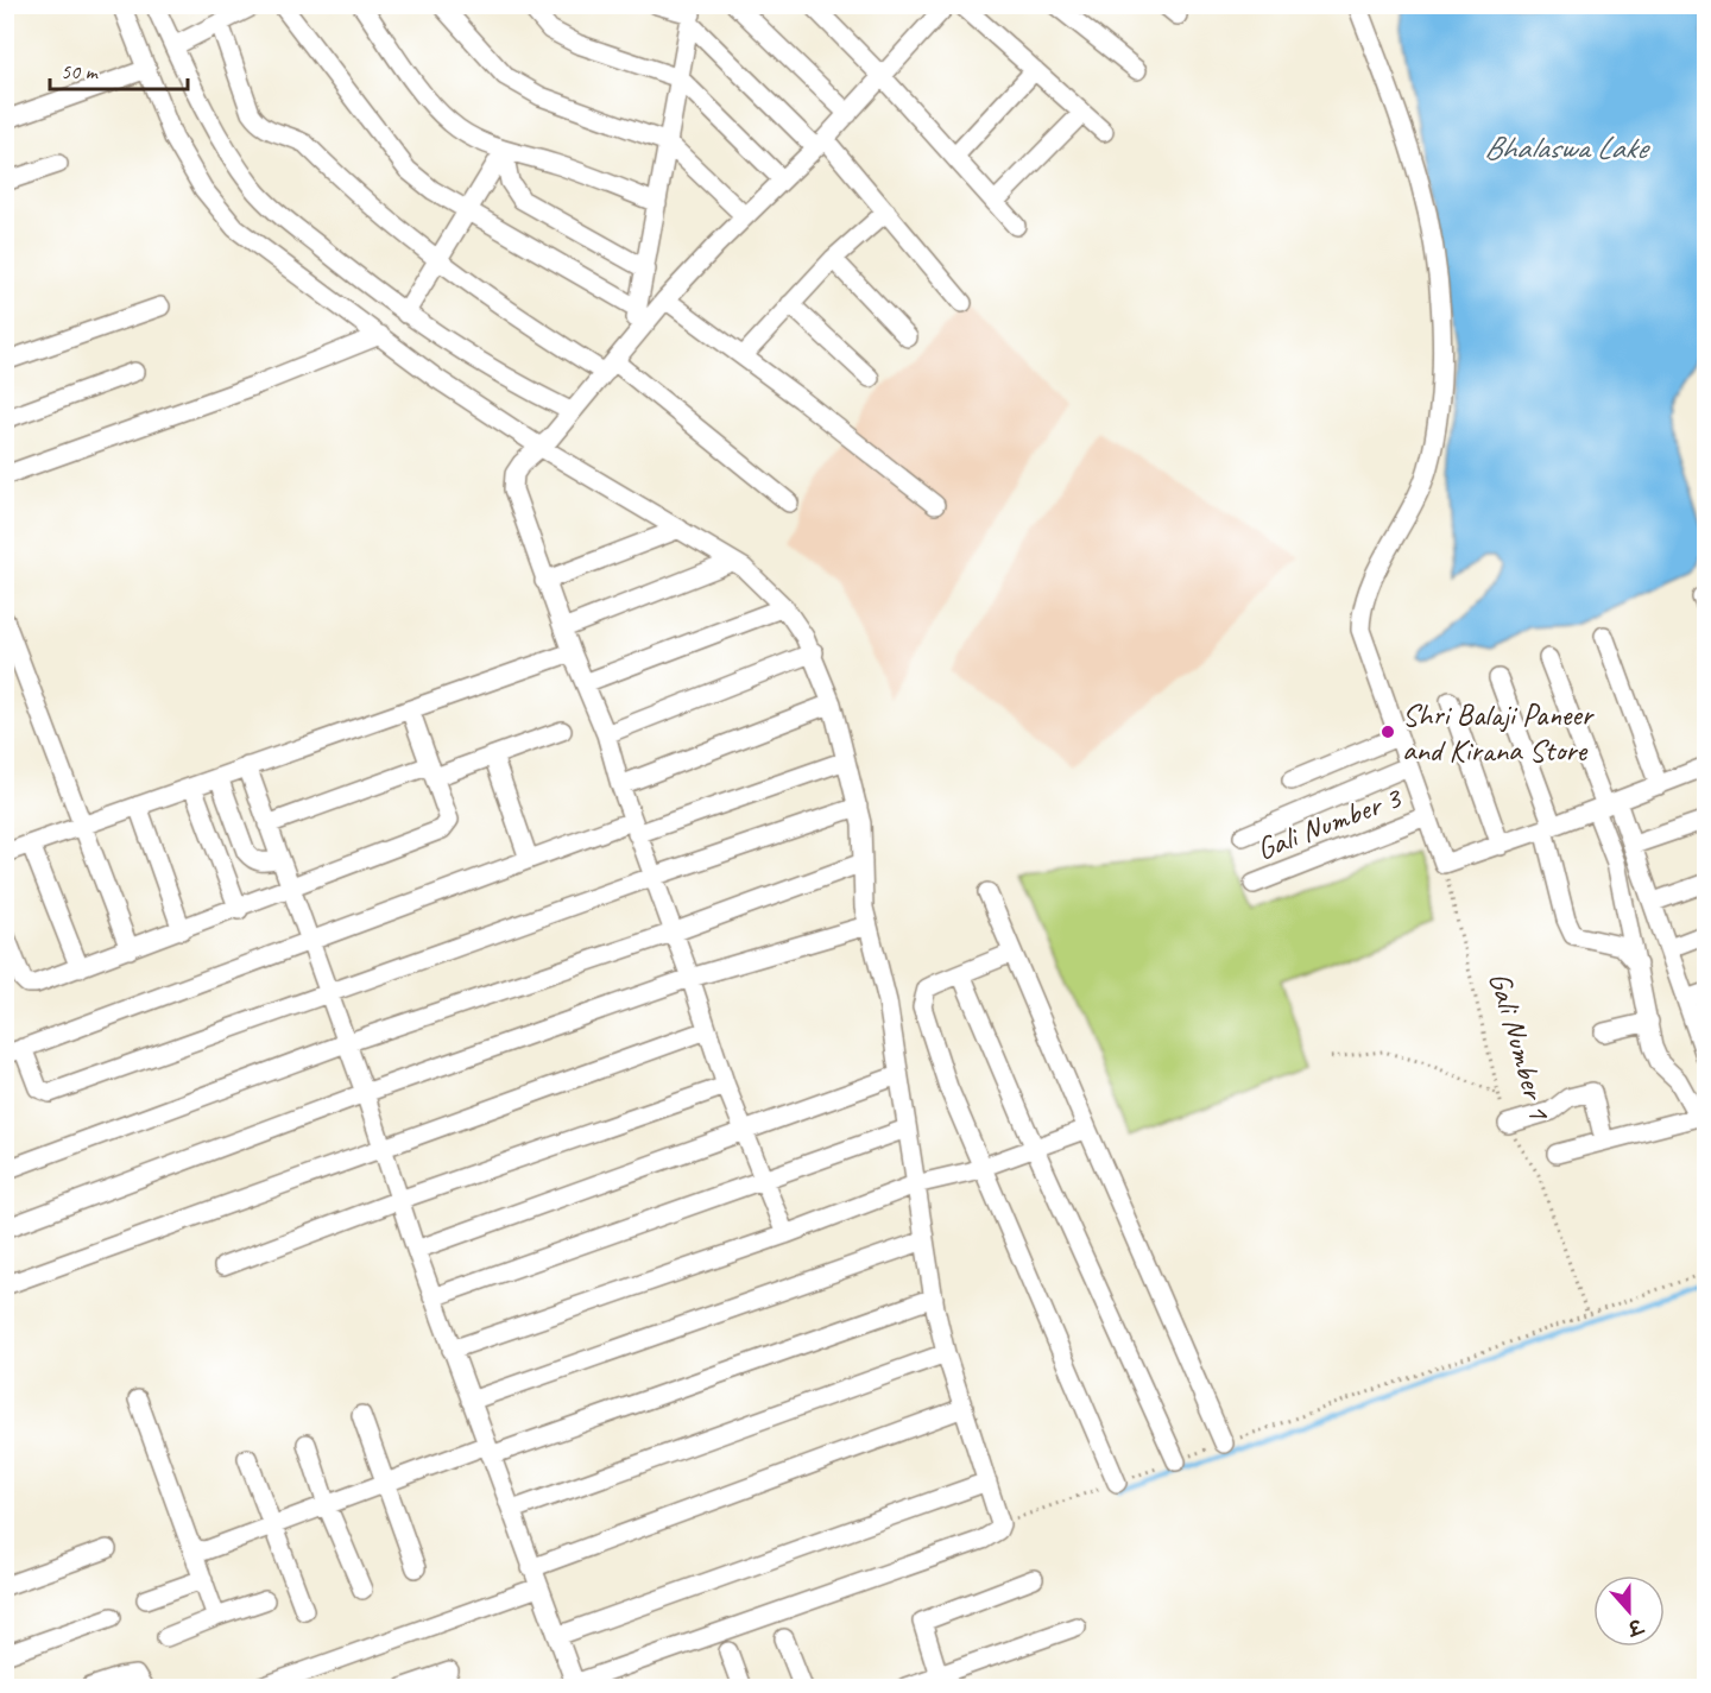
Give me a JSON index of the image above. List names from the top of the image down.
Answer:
{
  "streets": {
    "street": ["Gali Number 3"],
    "path": ["Gali Number 1"]
  },
  "water": ["Bhalaswa Lake"],
  "places": ["Shri Balaji Paneer and Kirana Store"],
  "scale_bar": "50 m",
  "north": "bottom"
}
